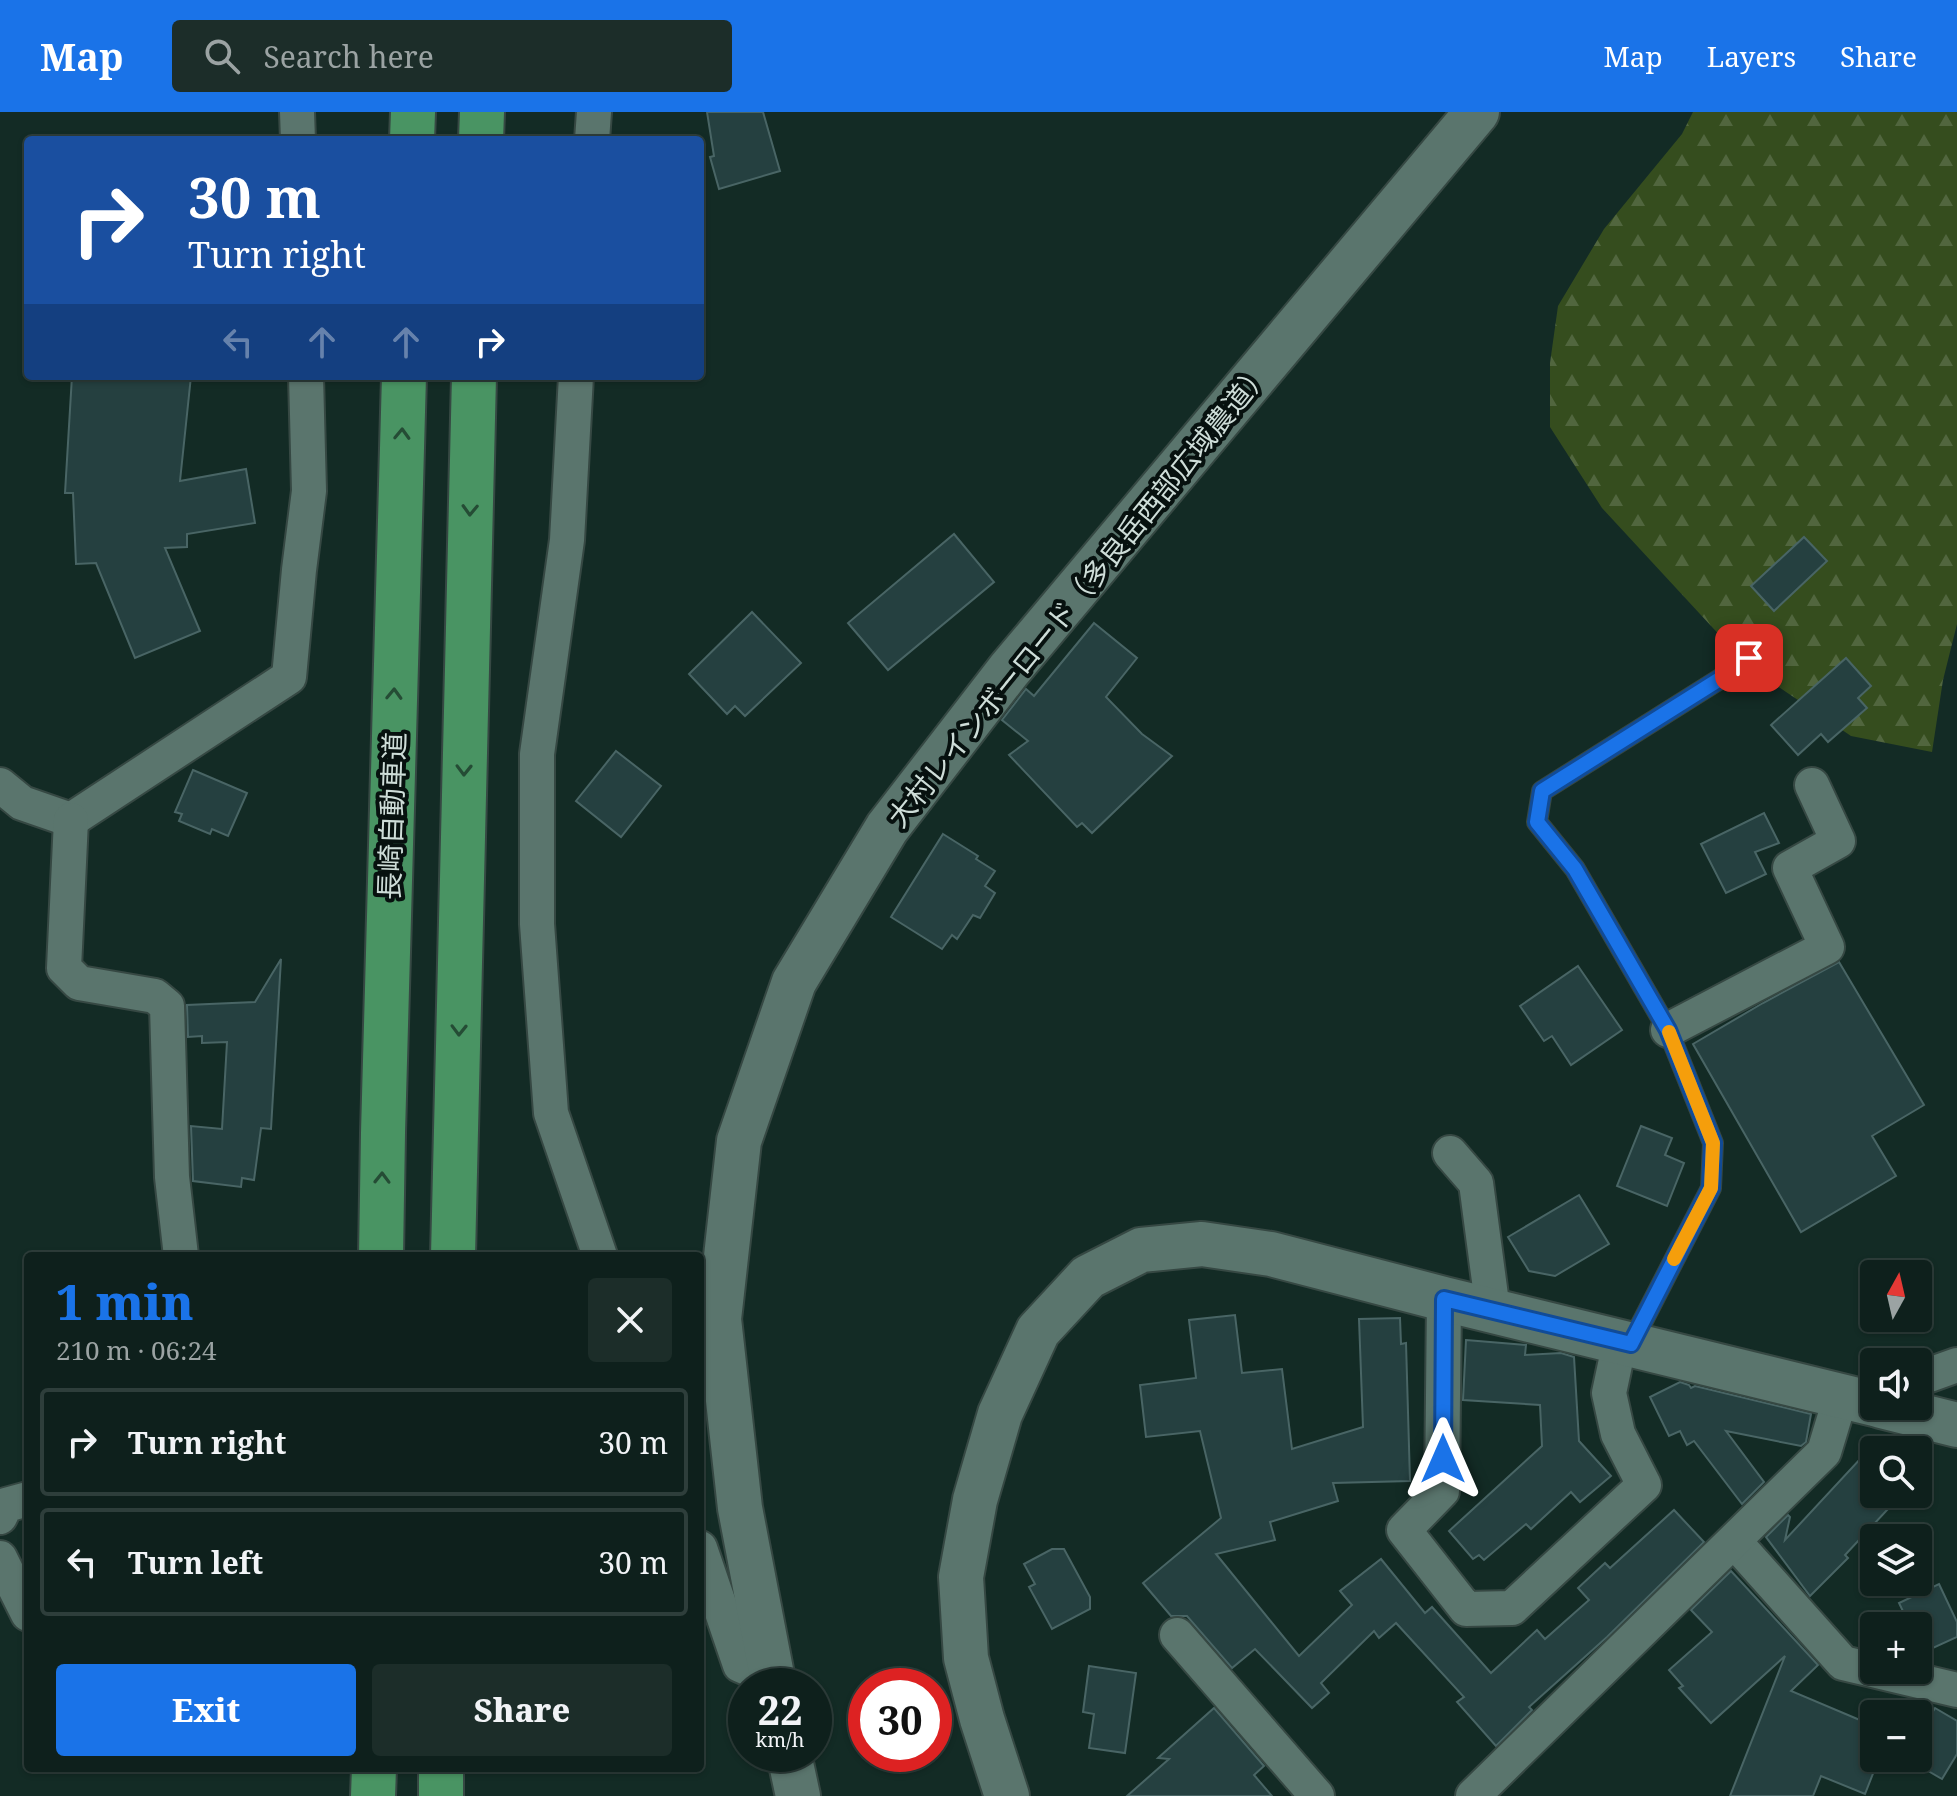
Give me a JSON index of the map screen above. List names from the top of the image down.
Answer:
{
  "streets": {
    "highway": ["長崎自動車道"],
    "street": ["大村レインボーロード（多良岳西部広域農道）"]
  },
  "north": "top",
  "page": {
    "header": "Map",
    "search": "Search here",
    "nav": ["Map", "Layers", "Share"],
    "turn": ["30 m", "Turn right"],
    "heading": ["1 min", "210 m · 06:24"],
    "map_buttons": ["+", "−"],
    "list": [
      {
        "name": "Turn right",
        "value": "30 m"
      },
      {
        "name": "Turn left",
        "value": "30 m"
      }
    ],
    "buttons": ["Exit", "Share"],
    "speed": "22 km/h",
    "limit": "30"
  }
}
